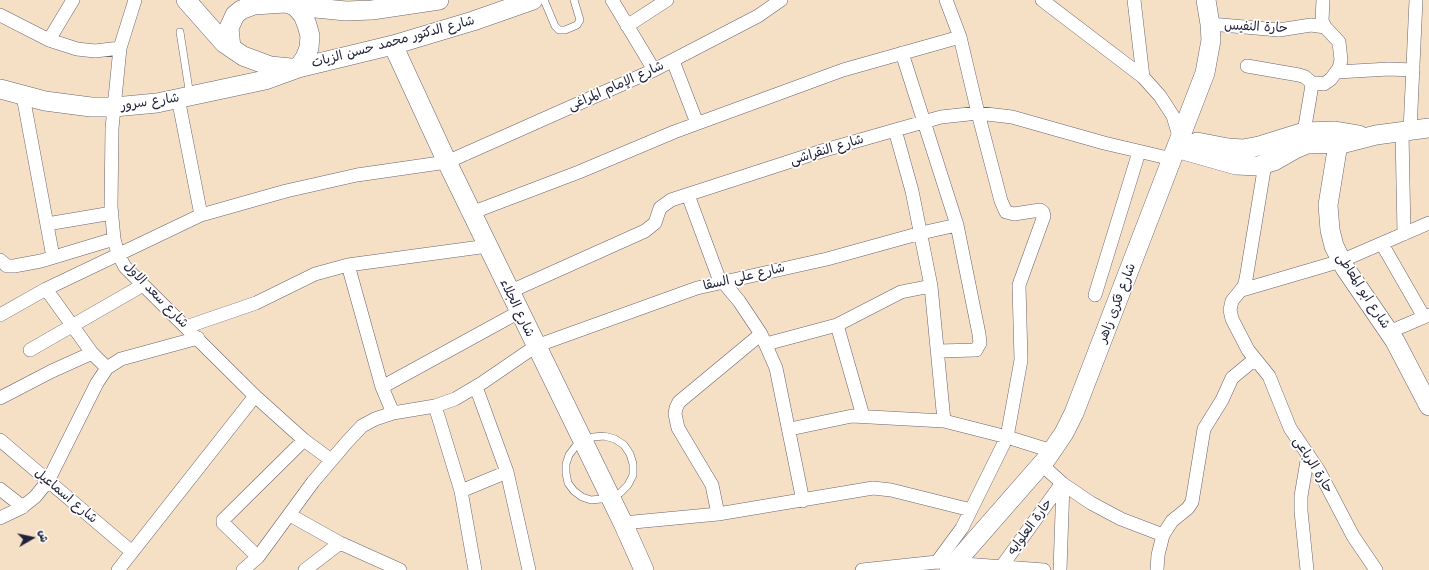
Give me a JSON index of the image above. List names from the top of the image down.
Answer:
{
  "streets": {
    "street": [
      "حارة النفيس",
      "شارع الدكتور محمد حسن الزيات",
      "شارع الإمام المراغى",
      "شارع سرور",
      "شارع النقراشى",
      "شارع على السقا",
      "شارع ابو المعاطى",
      "شارع سعد الاول",
      "شارع فكرى زاهر",
      "شارع الجلاء",
      "حارة الرباعى",
      "شارع اسماعيل",
      "حارة العلوايه"
    ]
  },
  "crossings": [
    ["حارة النفيس", "شارع فكرى زاهر"],
    ["شارع الدكتور محمد حسن الزيات", "شارع سرور"],
    ["شارع الدكتور محمد حسن الزيات", "شارع الجلاء"],
    ["شارع الإمام المراغى", "شارع سعد الاول"],
    ["شارع الإمام المراغى", "شارع الجلاء"],
    ["شارع سرور", "شارع سعد الاول"],
    ["شارع النقراشى", "شارع فكرى زاهر"],
    ["شارع النقراشى", "شارع الجلاء"],
    ["شارع على السقا", "شارع سعد الاول"],
    ["شارع على السقا", "شارع الجلاء"]
  ],
  "north": "right"
}
